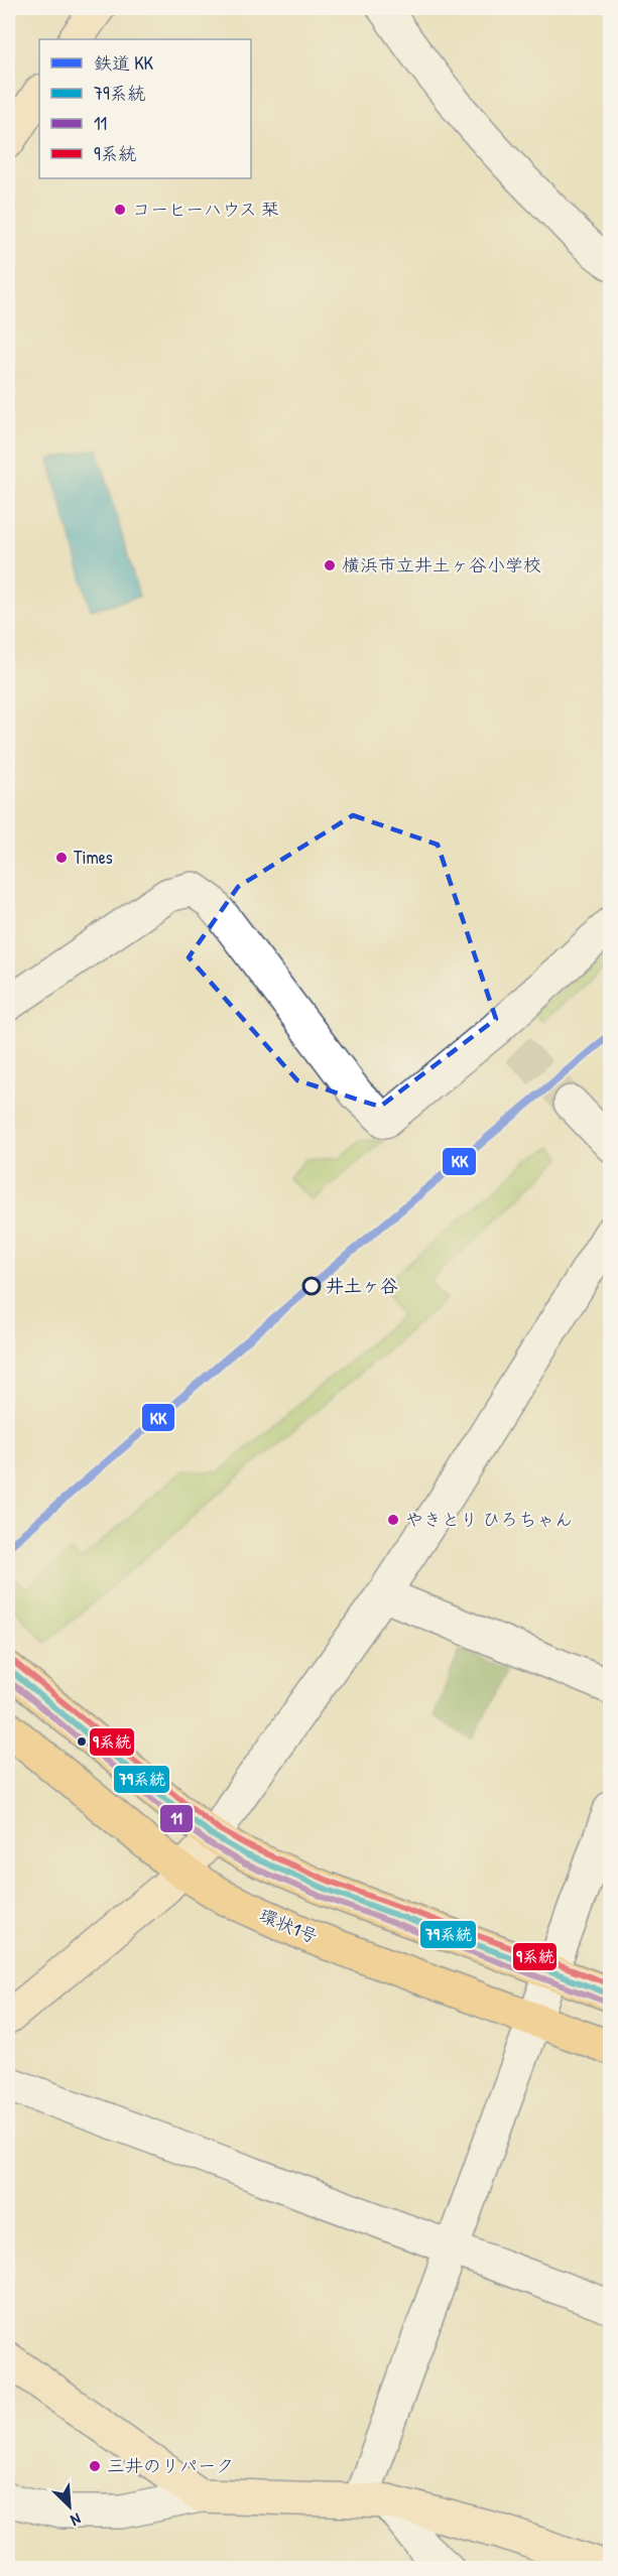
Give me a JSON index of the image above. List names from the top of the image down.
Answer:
{
  "streets": {
    "main road": ["環状1号"]
  },
  "places": [
    "コーヒーハウス 栞",
    "横浜市立井土ヶ谷小学校",
    "Times",
    "井土ヶ谷",
    "やきとり ひろちゃん",
    "三井のリパーク"
  ],
  "lines": [
    "rail line KK",
    "transit line 9系統",
    "transit line 79系統",
    "transit line 11"
  ],
  "legend": [
    "鉄道 KK",
    "79系統",
    "11",
    "9系統"
  ],
  "north": "bottom right"
}
